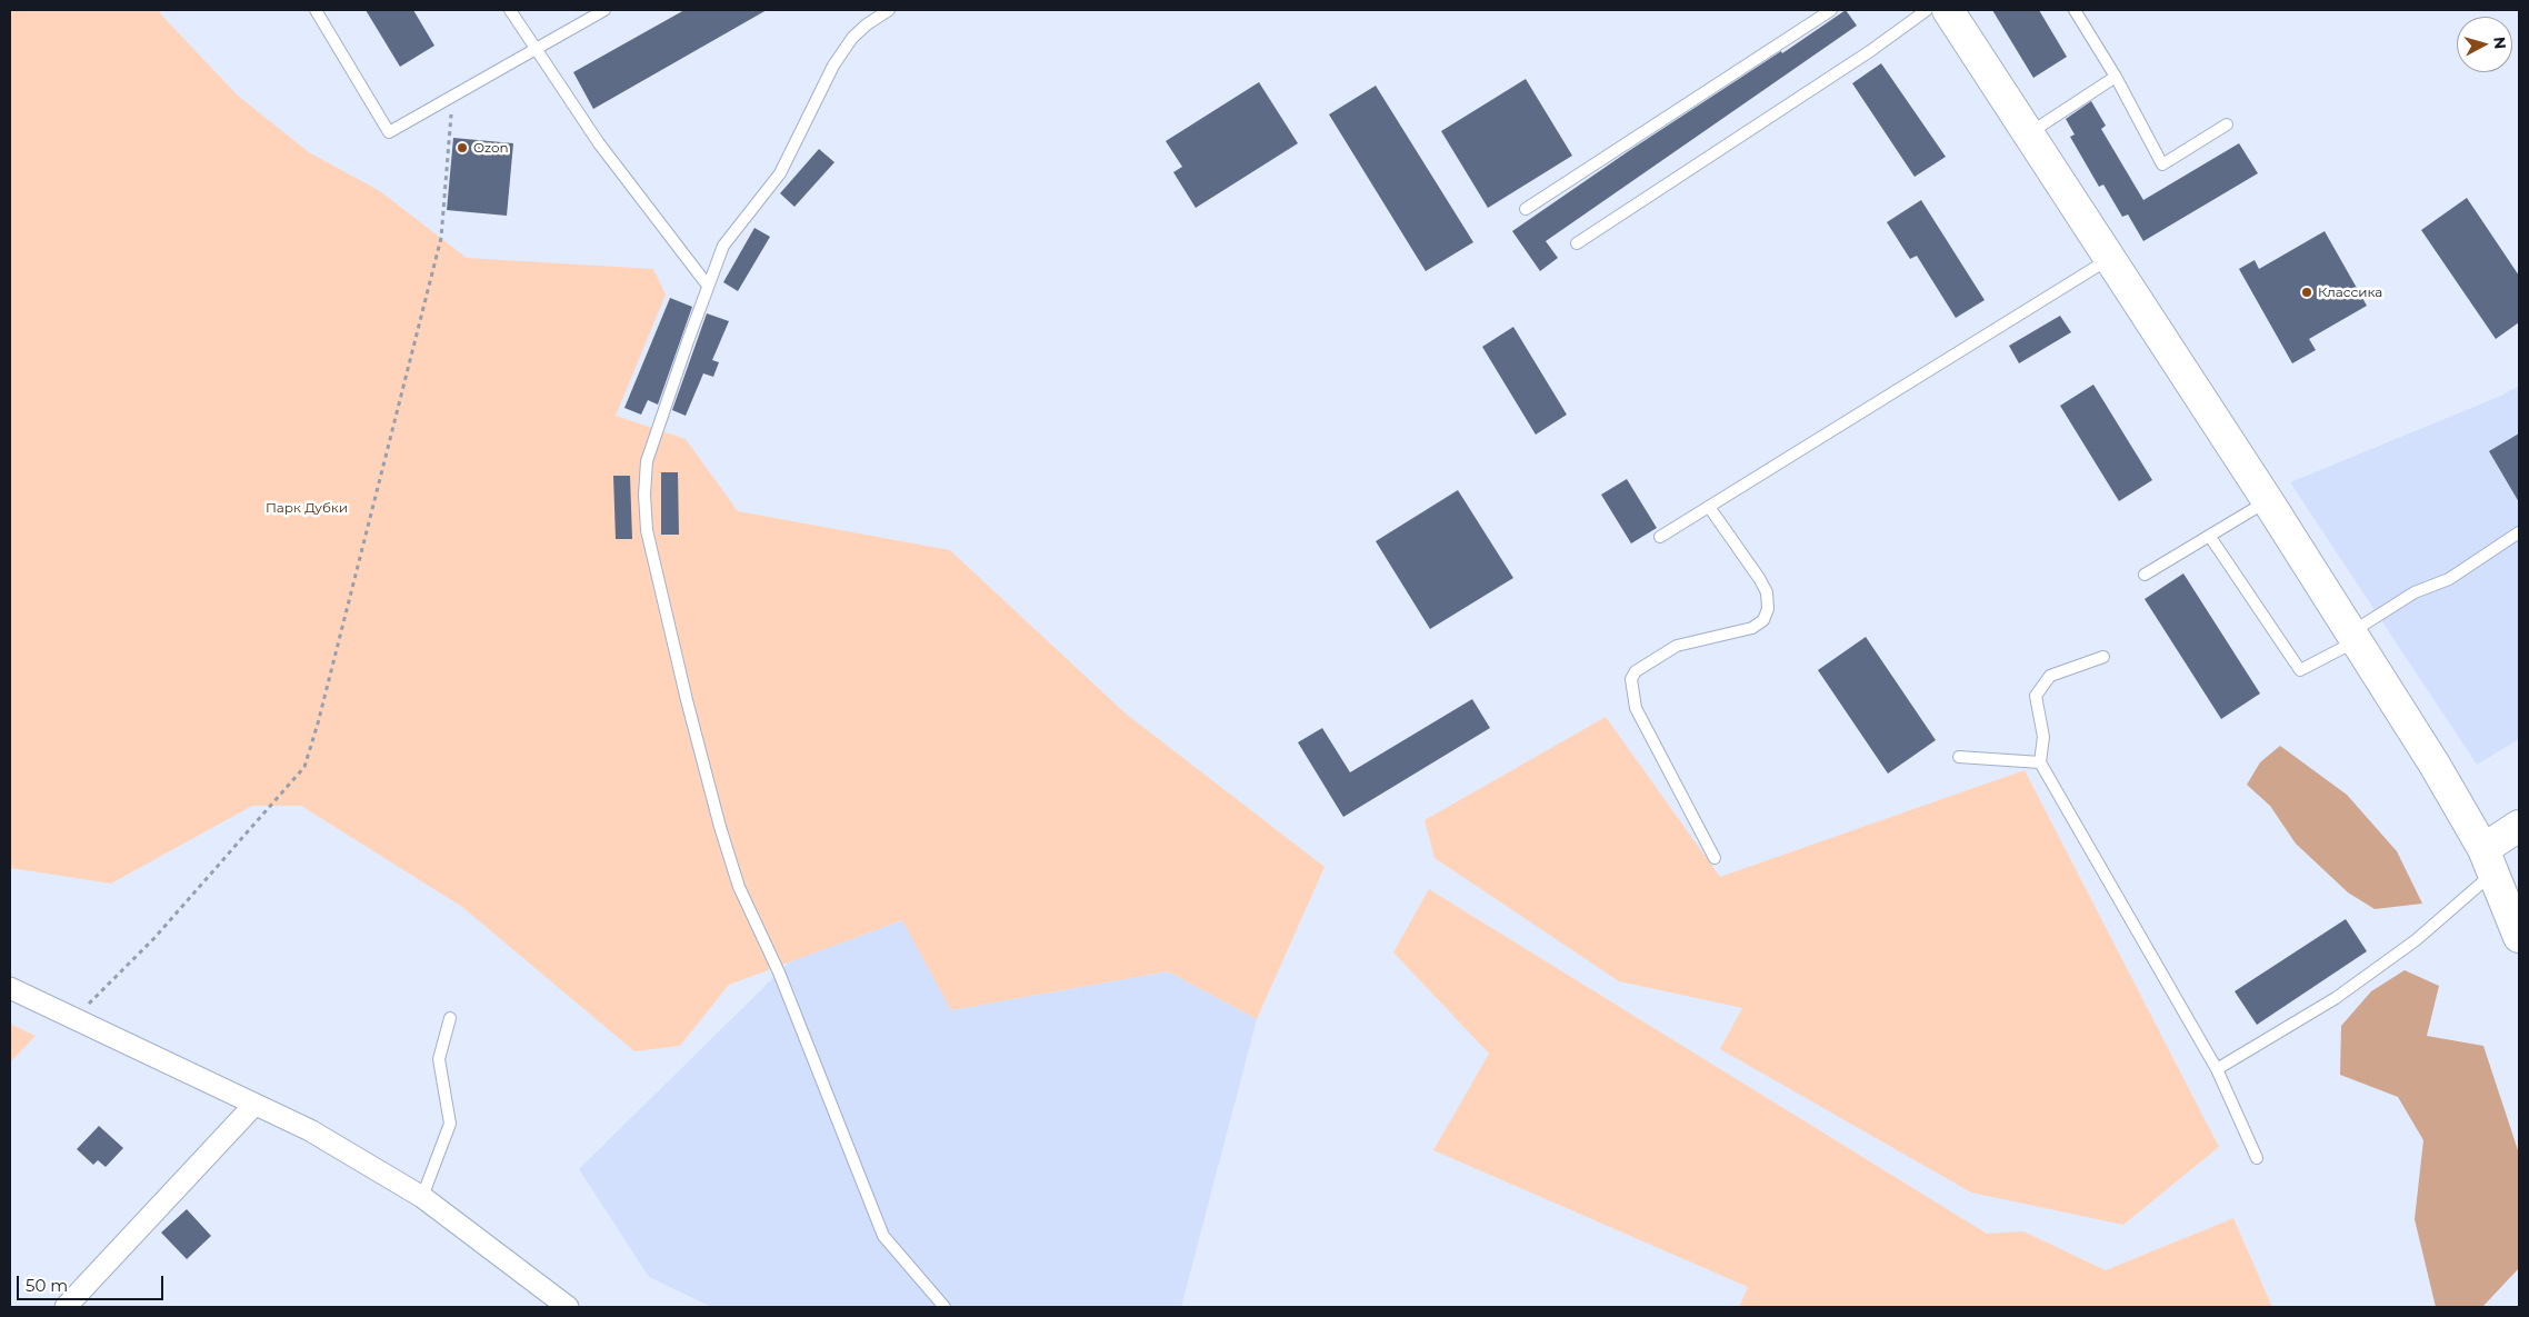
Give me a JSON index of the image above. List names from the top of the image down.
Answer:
{
  "parks": ["Парк Дубки"],
  "places": ["Ozon", "Классика"],
  "scale_bar": "50 m",
  "north": "right"
}
